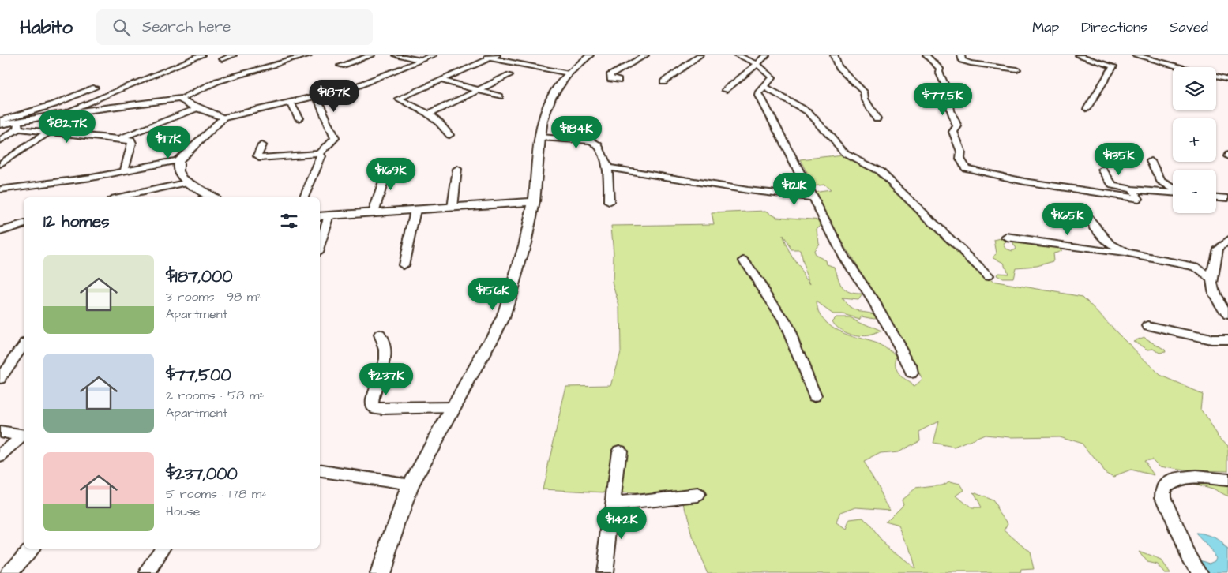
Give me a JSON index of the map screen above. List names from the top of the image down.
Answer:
{
  "page": {
    "header": "Habito",
    "search": "Search here",
    "nav": ["Map", "Directions", "Saved"],
    "map_buttons": ["+", "−"],
    "price": [
      "$187K",
      "$77.5K",
      "$82.7K",
      "$184K",
      "$117K",
      "$135K",
      "$169K",
      "$121K",
      "$165K",
      "$156K",
      "$237K",
      "$142K"
    ],
    "heading": "12 homes",
    "list": [
      {
        "name": "$187,000",
        "note": "3 rooms · 98 m² · Apartment"
      },
      {
        "name": "$77,500",
        "note": "2 rooms · 58 m² · Apartment"
      },
      {
        "name": "$237,000",
        "note": "5 rooms · 178 m² · House"
      }
    ]
  }
}
